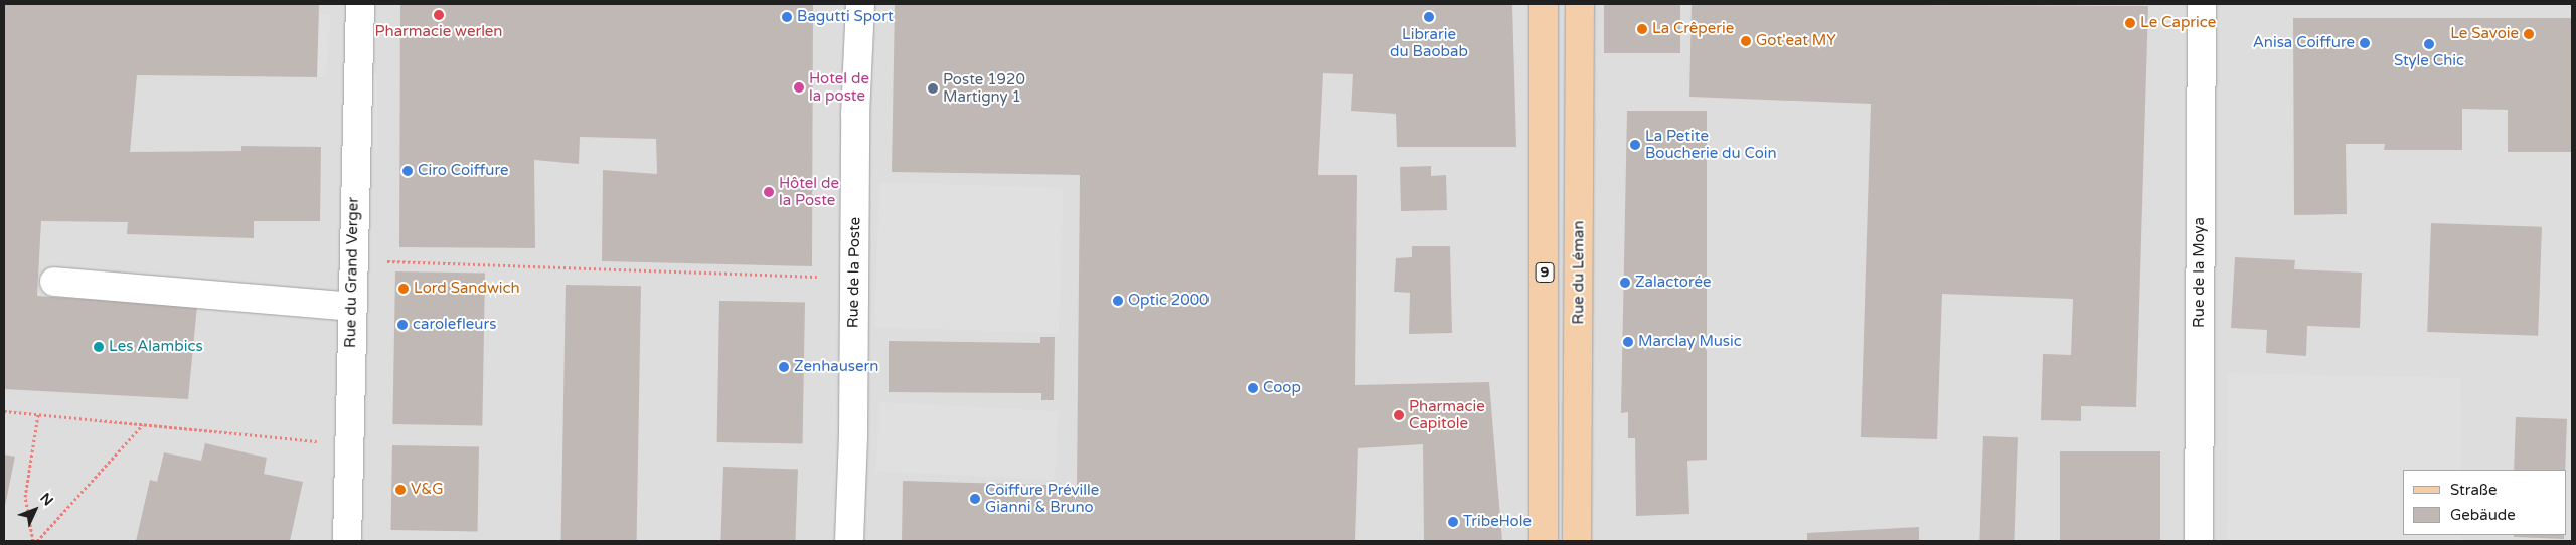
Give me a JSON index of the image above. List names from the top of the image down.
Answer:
{
  "streets": {
    "main road": ["9", "Rue du Léman"],
    "street": ["Rue du Grand Verger", "Rue de la Poste", "Rue de la Moya"]
  },
  "places": [
    "Pharmacie werlen",
    "Bagutti Sport",
    "Librarie du Baobab",
    "Le Caprice",
    "La Crêperie",
    "Le Savoie",
    "Got'eat MY",
    "Anisa Coiffure",
    "Style Chic",
    "Hotel de la poste",
    "Poste 1920 Martigny 1",
    "La Petite Boucherie du Coin",
    "Ciro Coiffure",
    "Hôtel de la Poste",
    "Zalactorée",
    "Lord Sandwich",
    "Optic 2000",
    "carolefleurs",
    "Marclay Music",
    "Les Alambics",
    "Zenhausern",
    "Coop",
    "Pharmacie Capitole",
    "V&G",
    "Coiffure Préville Gianni & Bruno",
    "TribeHole"
  ],
  "legend": ["Straße", "Gebäude"],
  "north": "top right"
}
